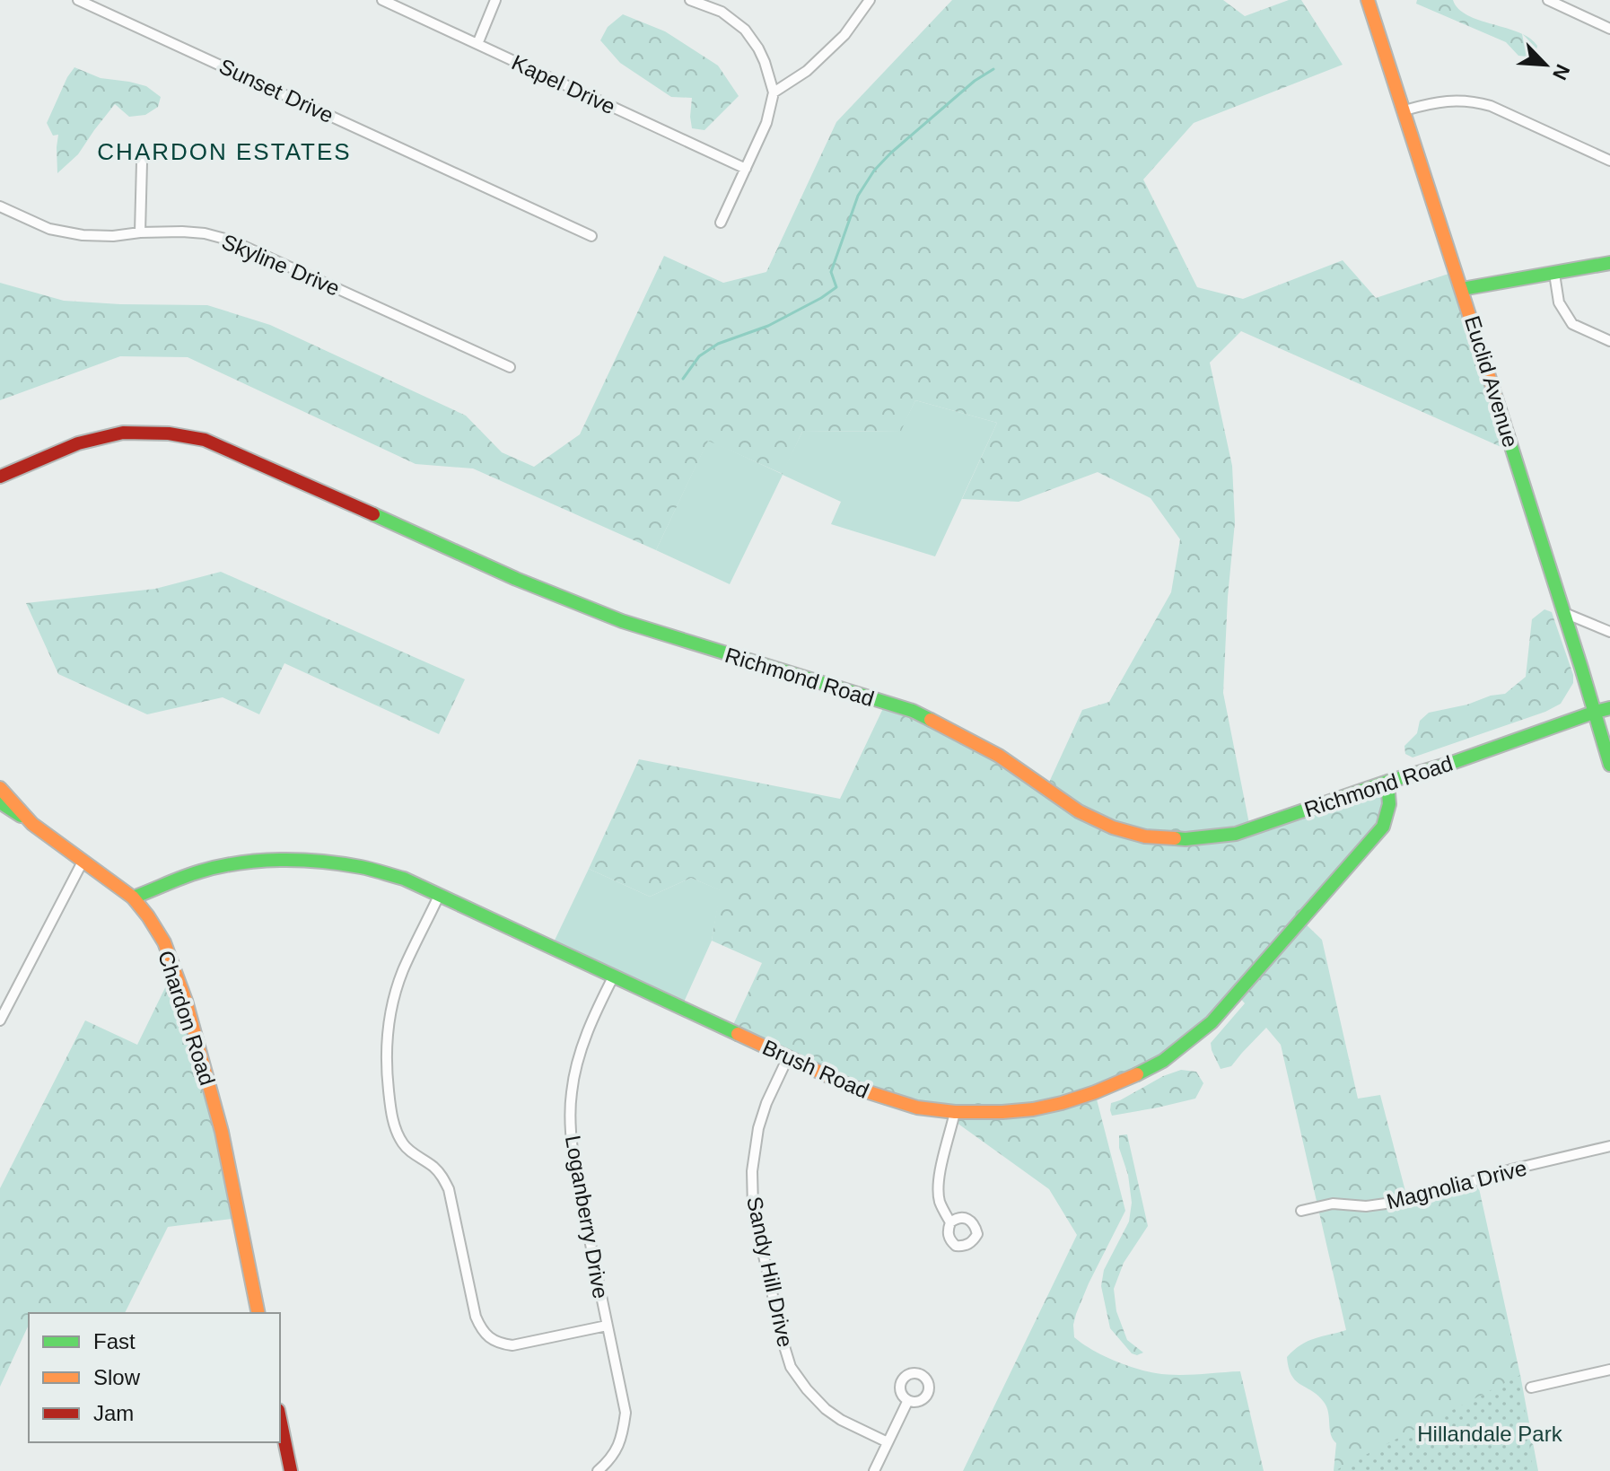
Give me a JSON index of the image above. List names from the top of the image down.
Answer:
{
  "streets": {
    "main road": [
      "Euclid Avenue",
      "Richmond Road",
      "Chardon Road",
      "Brush Road"
    ],
    "street": [
      "Kapel Drive",
      "Sunset Drive",
      "Skyline Drive",
      "Magnolia Drive",
      "Loganberry Drive",
      "Sandy Hill Drive"
    ]
  },
  "crossings": [
    ["Euclid Avenue", "Richmond Road"],
    ["Richmond Road", "Brush Road"],
    ["Chardon Road", "Brush Road"],
    ["Brush Road", "Loganberry Drive"],
    ["Brush Road", "Sandy Hill Drive"]
  ],
  "districts": ["CHARDON ESTATES"],
  "parks": ["Hillandale Park"],
  "legend": ["Fast", "Slow", "Jam"],
  "north": "bottom right"
}
